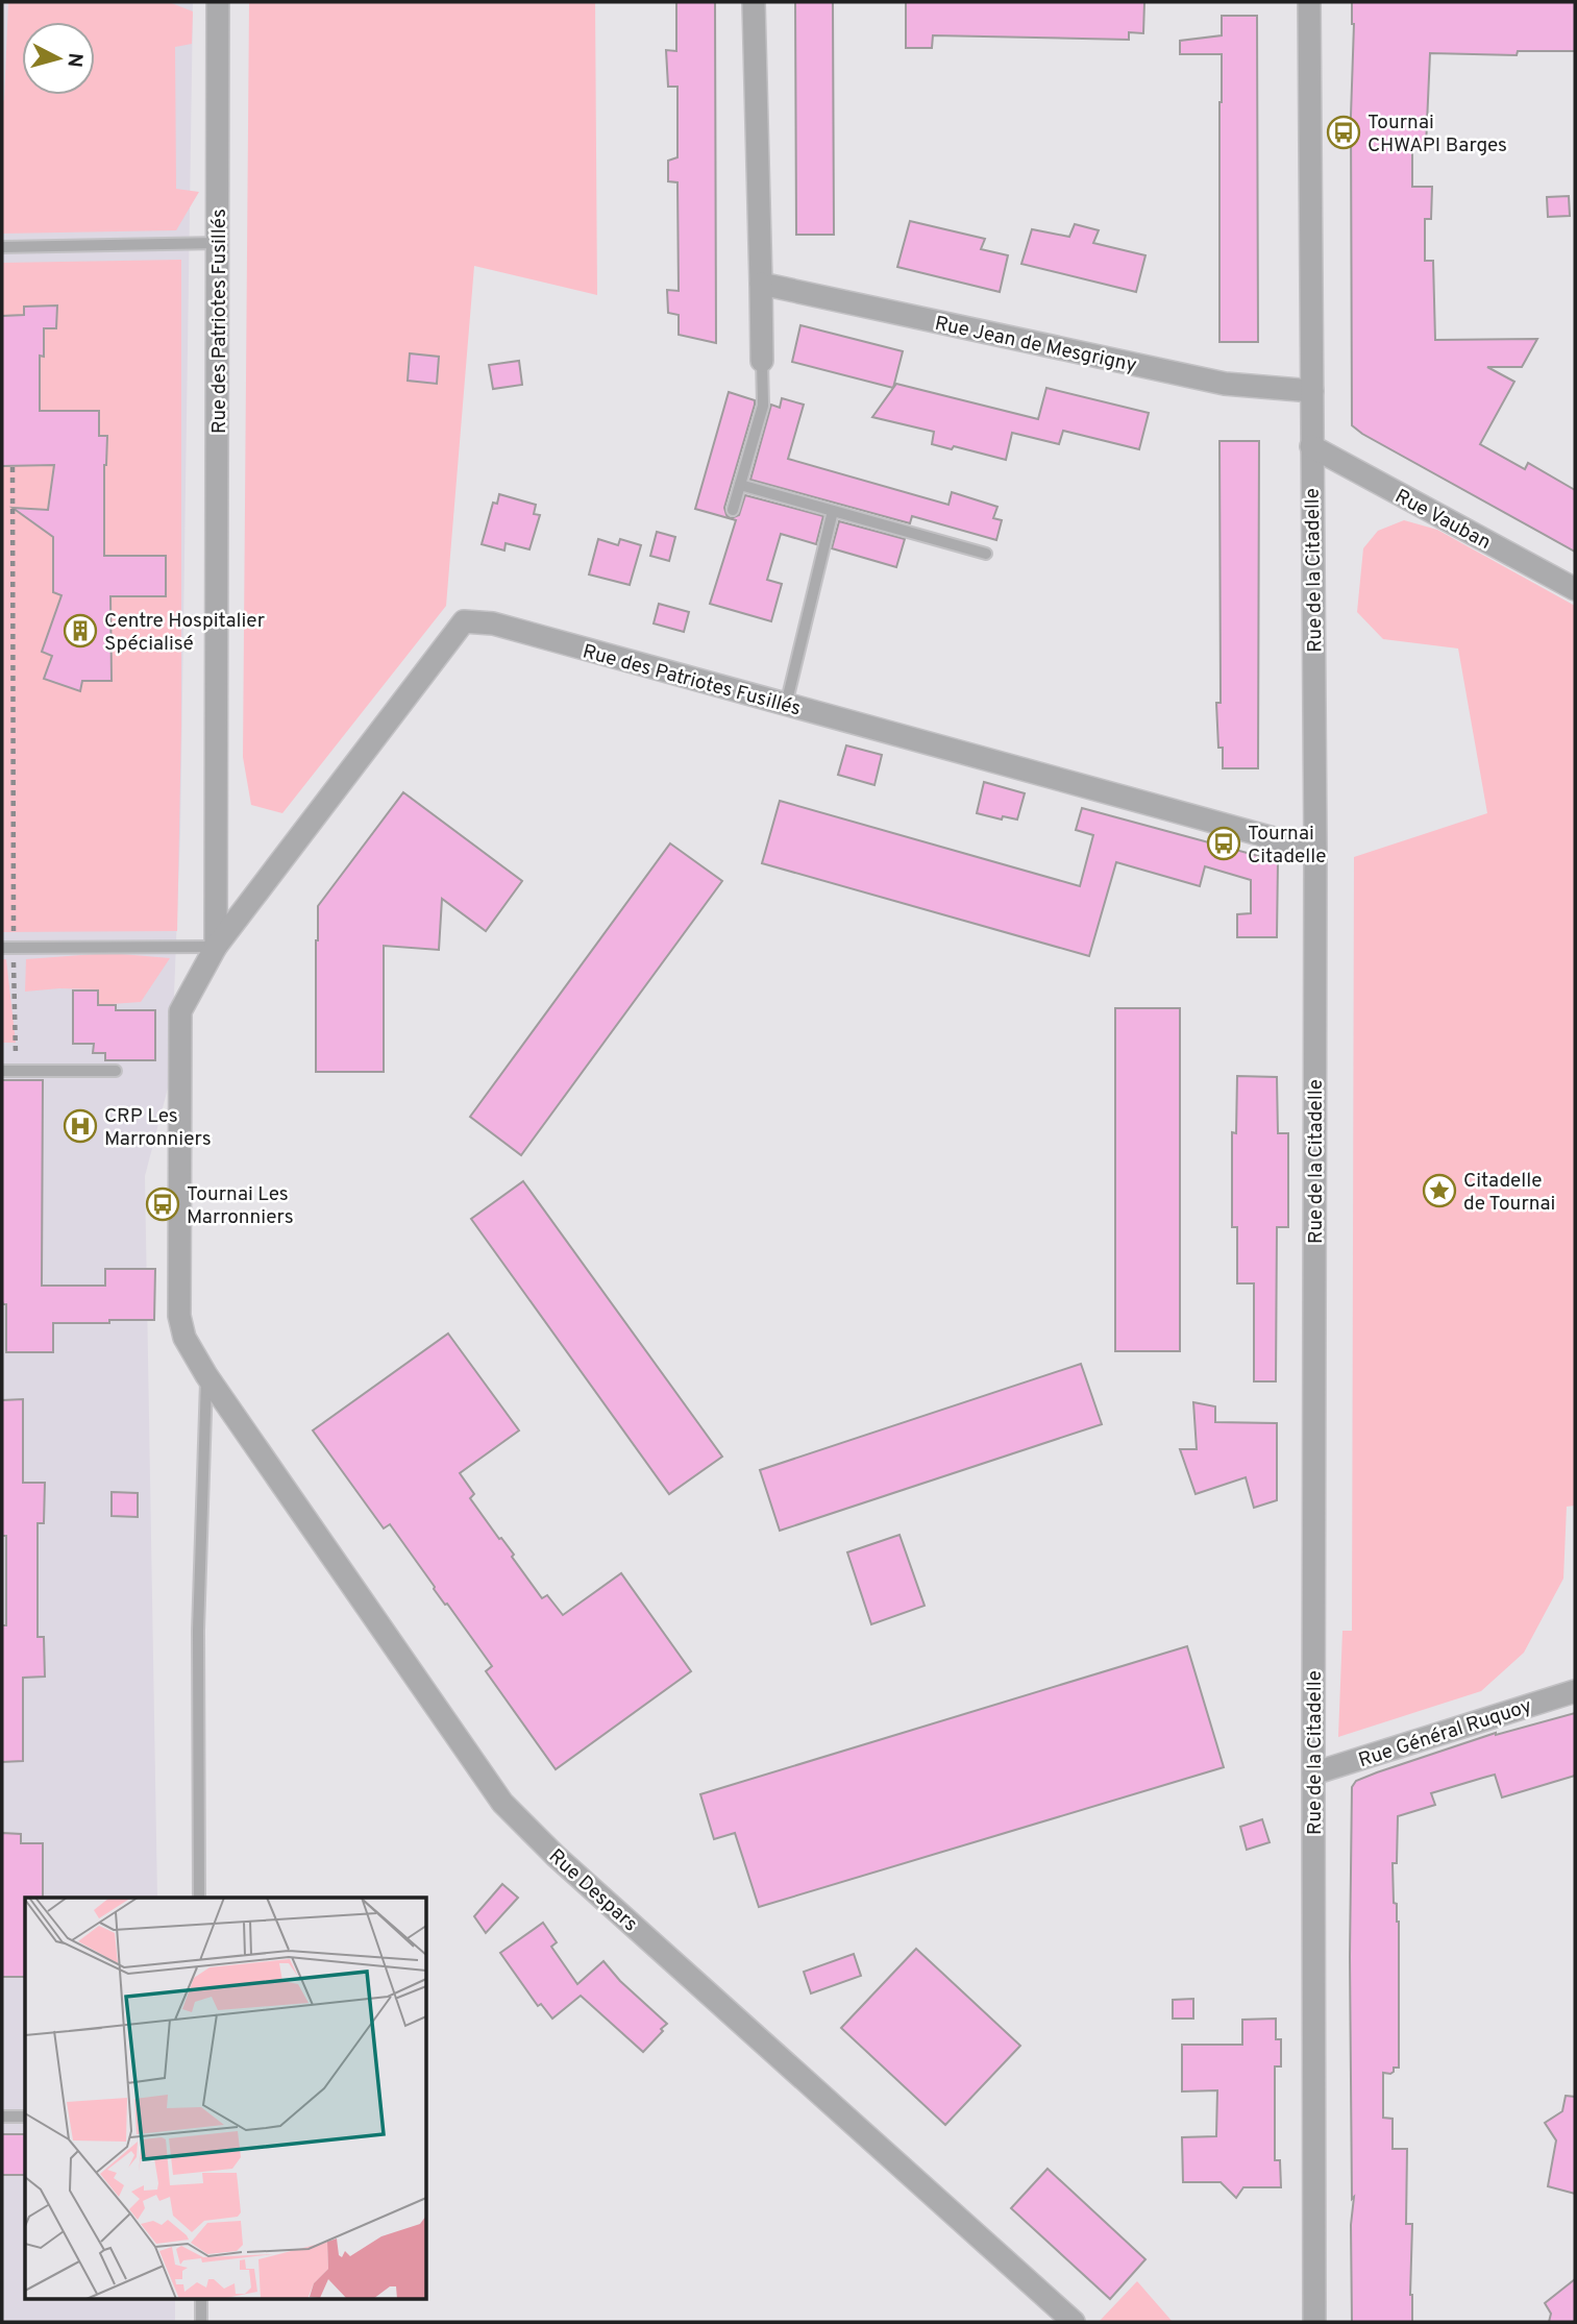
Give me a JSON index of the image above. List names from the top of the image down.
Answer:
{
  "streets": {
    "street": [
      "Rue des Patriotes Fusillés",
      "Rue Jean de Mesgrigny",
      "Rue Vauban",
      "Rue de la Citadelle",
      "Rue Général Ruquoy",
      "Rue Despars"
    ]
  },
  "crossings": [
    ["Rue des Patriotes Fusillés", "Rue de la Citadelle"],
    ["Rue des Patriotes Fusillés", "Rue Despars"],
    ["Rue Jean de Mesgrigny", "Rue de la Citadelle"],
    ["Rue Vauban", "Rue de la Citadelle"],
    ["Rue de la Citadelle", "Rue Général Ruquoy"]
  ],
  "places": {
    "bus stop": ["Tournai CHWAPI Barges", "Tournai Citadelle", "Tournai Les Marronniers"],
    "building": ["Centre Hospitalier Spécialisé"],
    "hospital": ["CRP Les Marronniers"],
    "place": ["Citadelle de Tournai"]
  },
  "north": "right"
}
